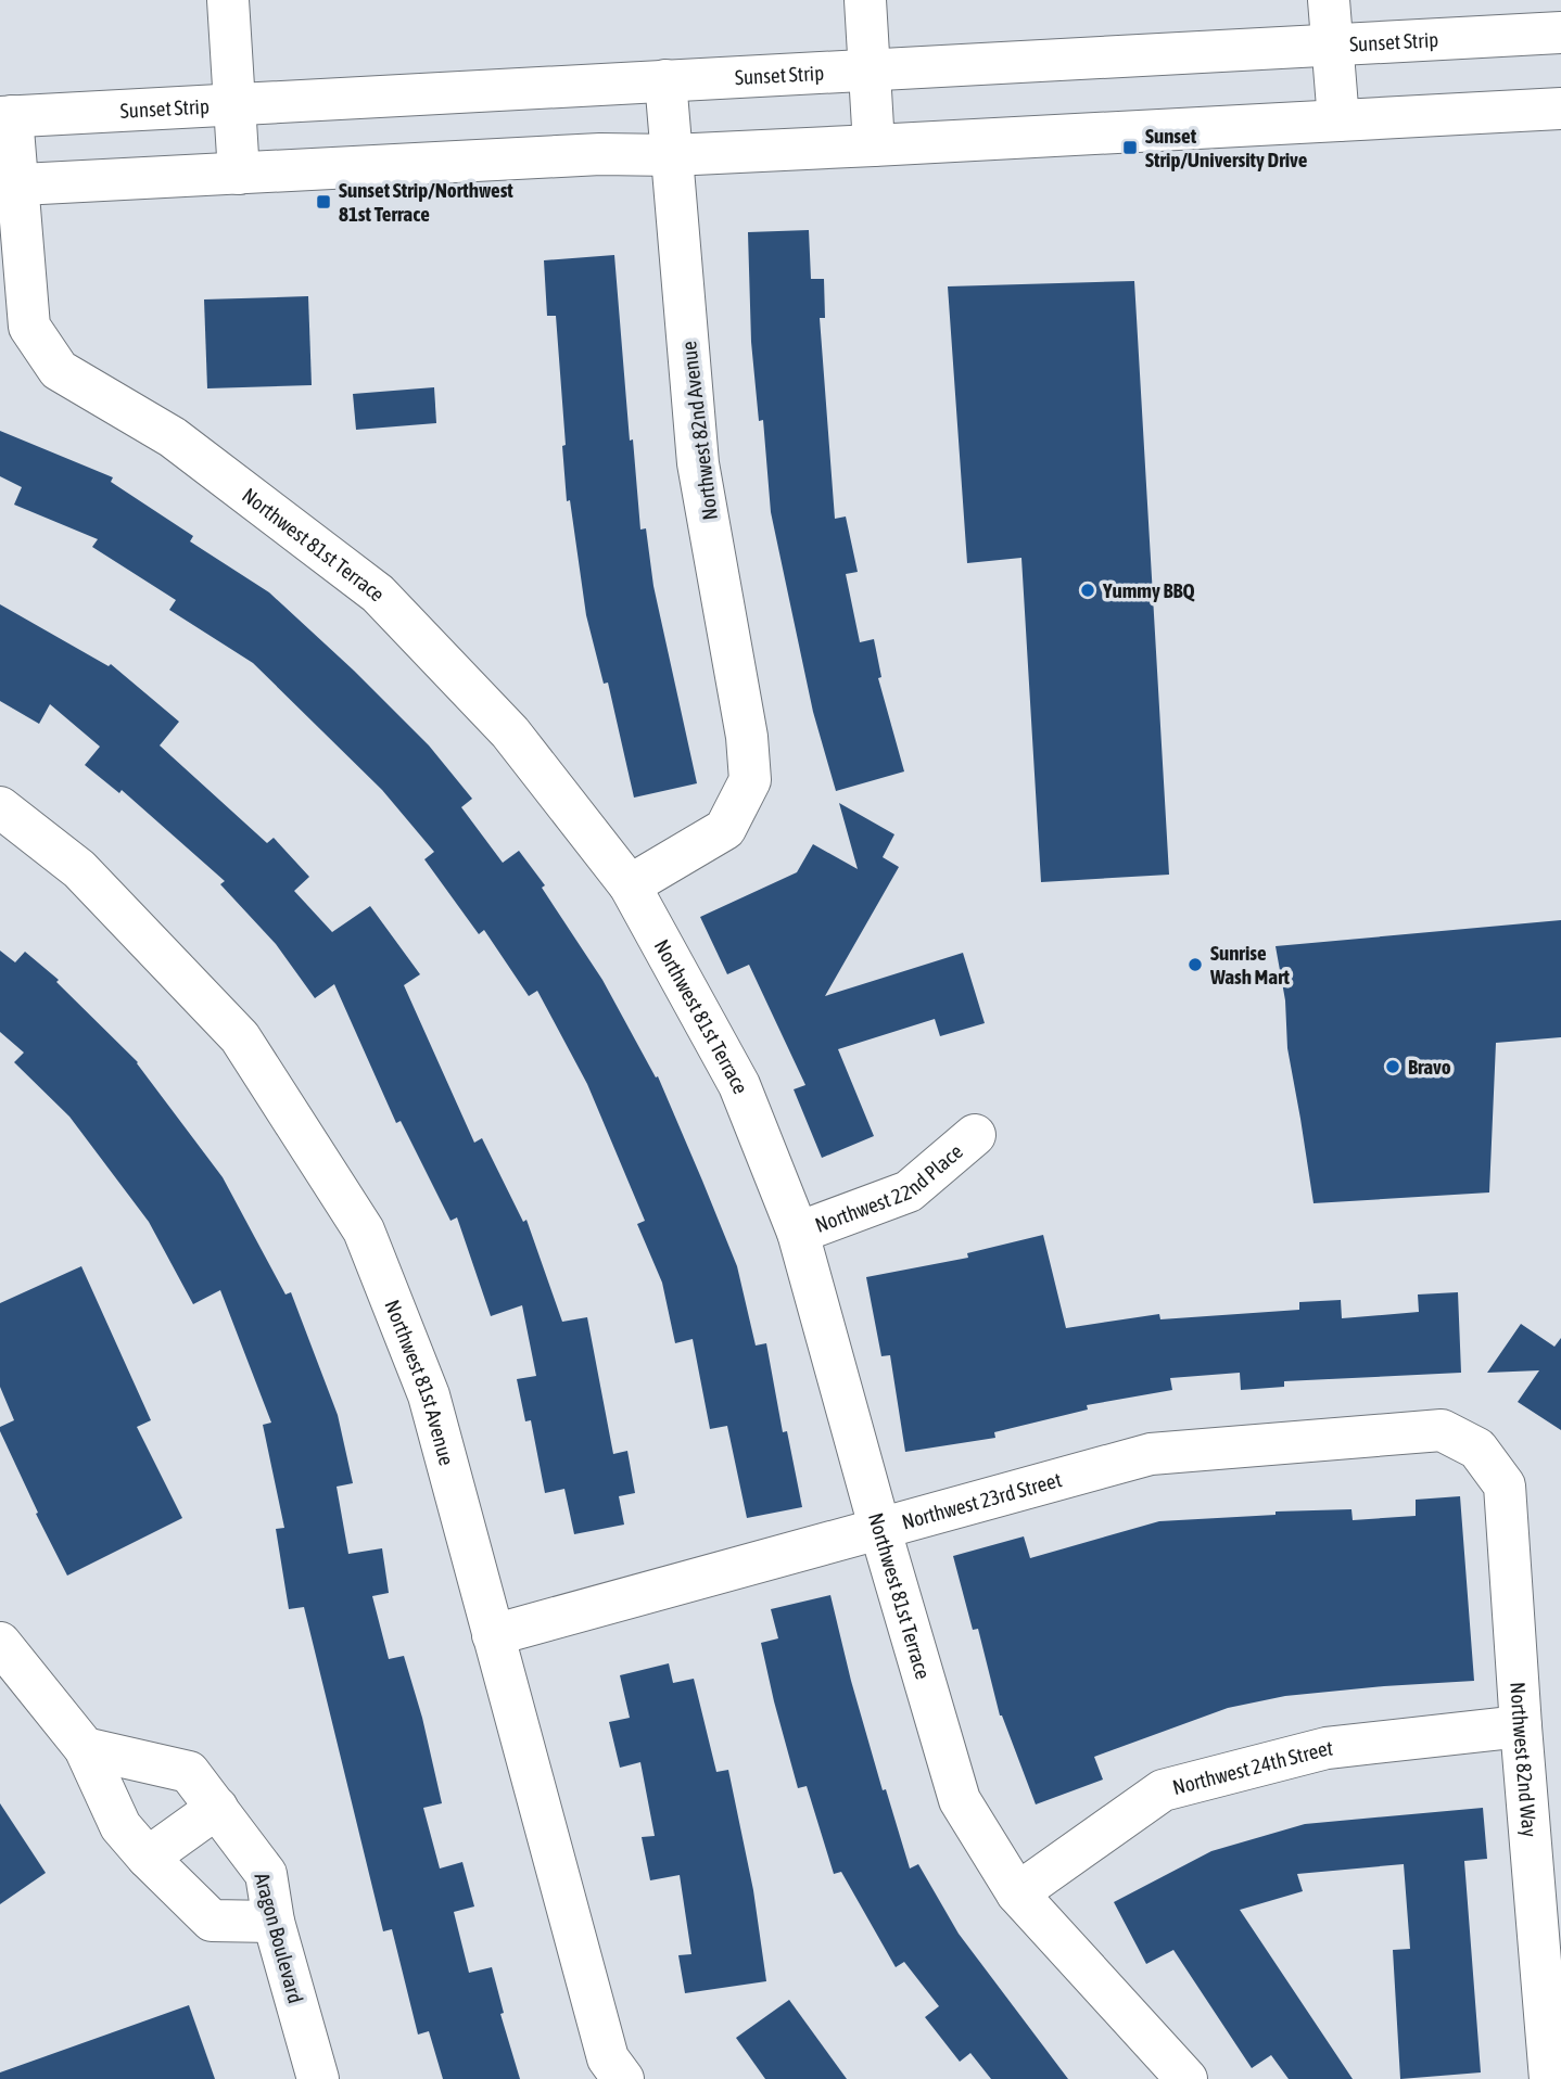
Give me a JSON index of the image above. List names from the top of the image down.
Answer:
{
  "streets": {
    "street": [
      "Sunset Strip",
      "Northwest 82nd Avenue",
      "Northwest 81st Terrace",
      "Northwest 22nd Place",
      "Northwest 81st Avenue",
      "Northwest 23rd Street",
      "Northwest 82nd Way",
      "Northwest 24th Street",
      "Aragon Boulevard"
    ]
  },
  "crossings": [
    ["Sunset Strip", "Northwest 82nd Avenue"],
    ["Sunset Strip", "Northwest 81st Terrace"],
    ["Northwest 82nd Avenue", "Northwest 81st Terrace"],
    ["Northwest 81st Terrace", "Northwest 22nd Place"],
    ["Northwest 81st Terrace", "Northwest 23rd Street"],
    ["Northwest 81st Terrace", "Northwest 24th Street"],
    ["Northwest 81st Avenue", "Northwest 23rd Street"],
    ["Northwest 23rd Street", "Northwest 82nd Way"],
    ["Northwest 82nd Way", "Northwest 24th Street"]
  ],
  "places": {
    "transit": ["Sunset Strip/University Drive", "Sunset Strip/Northwest 81st Terrace"],
    "other": ["Yummy BBQ", "Sunrise Wash Mart", "Bravo"]
  }
}
